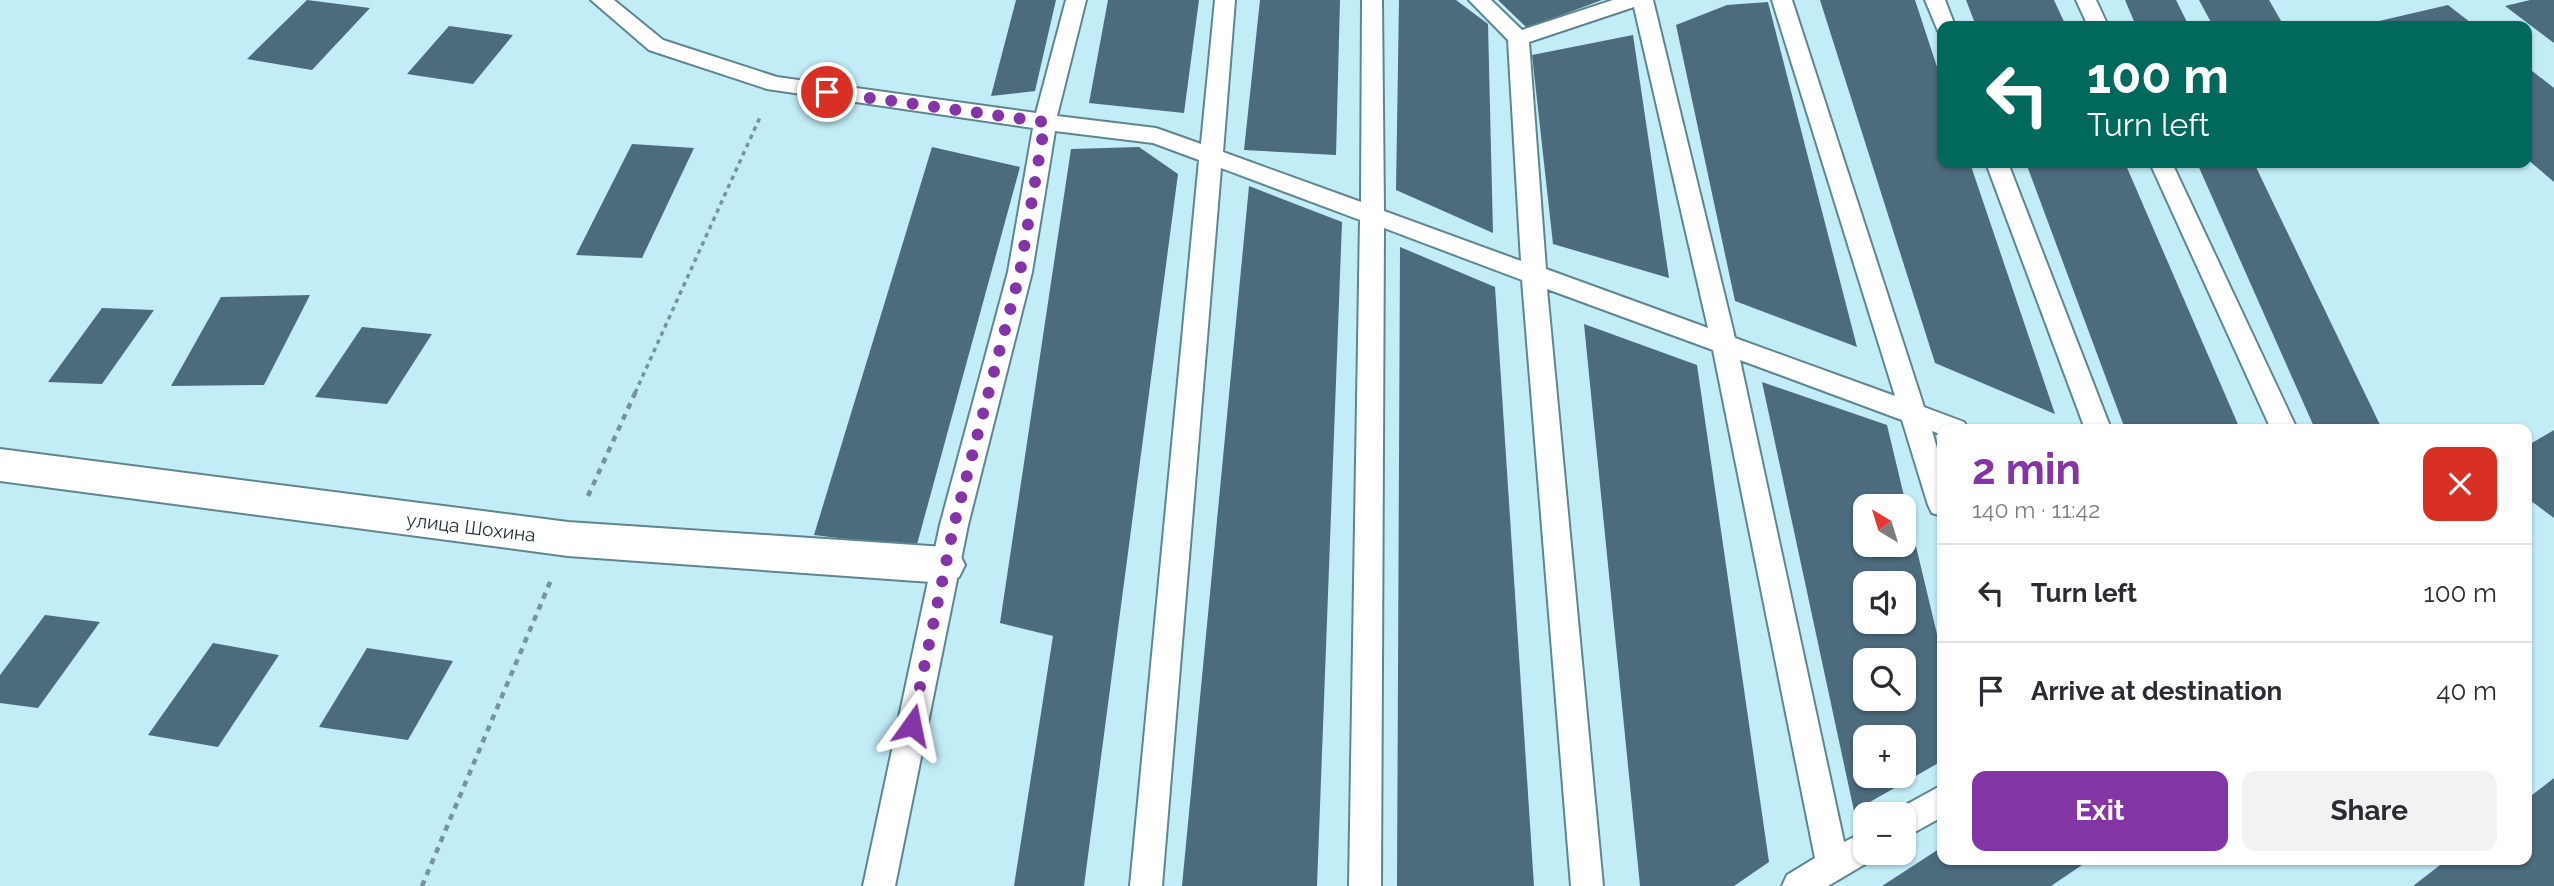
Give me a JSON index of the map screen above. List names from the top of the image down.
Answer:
{
  "streets": {
    "street": ["улица Шохина"]
  },
  "north": "top left",
  "page": {
    "turn": ["100 m", "Turn left"],
    "heading": ["2 min", "140 m · 11:42"],
    "map_buttons": ["+", "−"],
    "list": [
      {
        "name": "Turn left",
        "value": "100 m"
      },
      {
        "name": "Arrive at destination",
        "value": "40 m"
      }
    ],
    "buttons": ["Exit", "Share"]
  }
}
